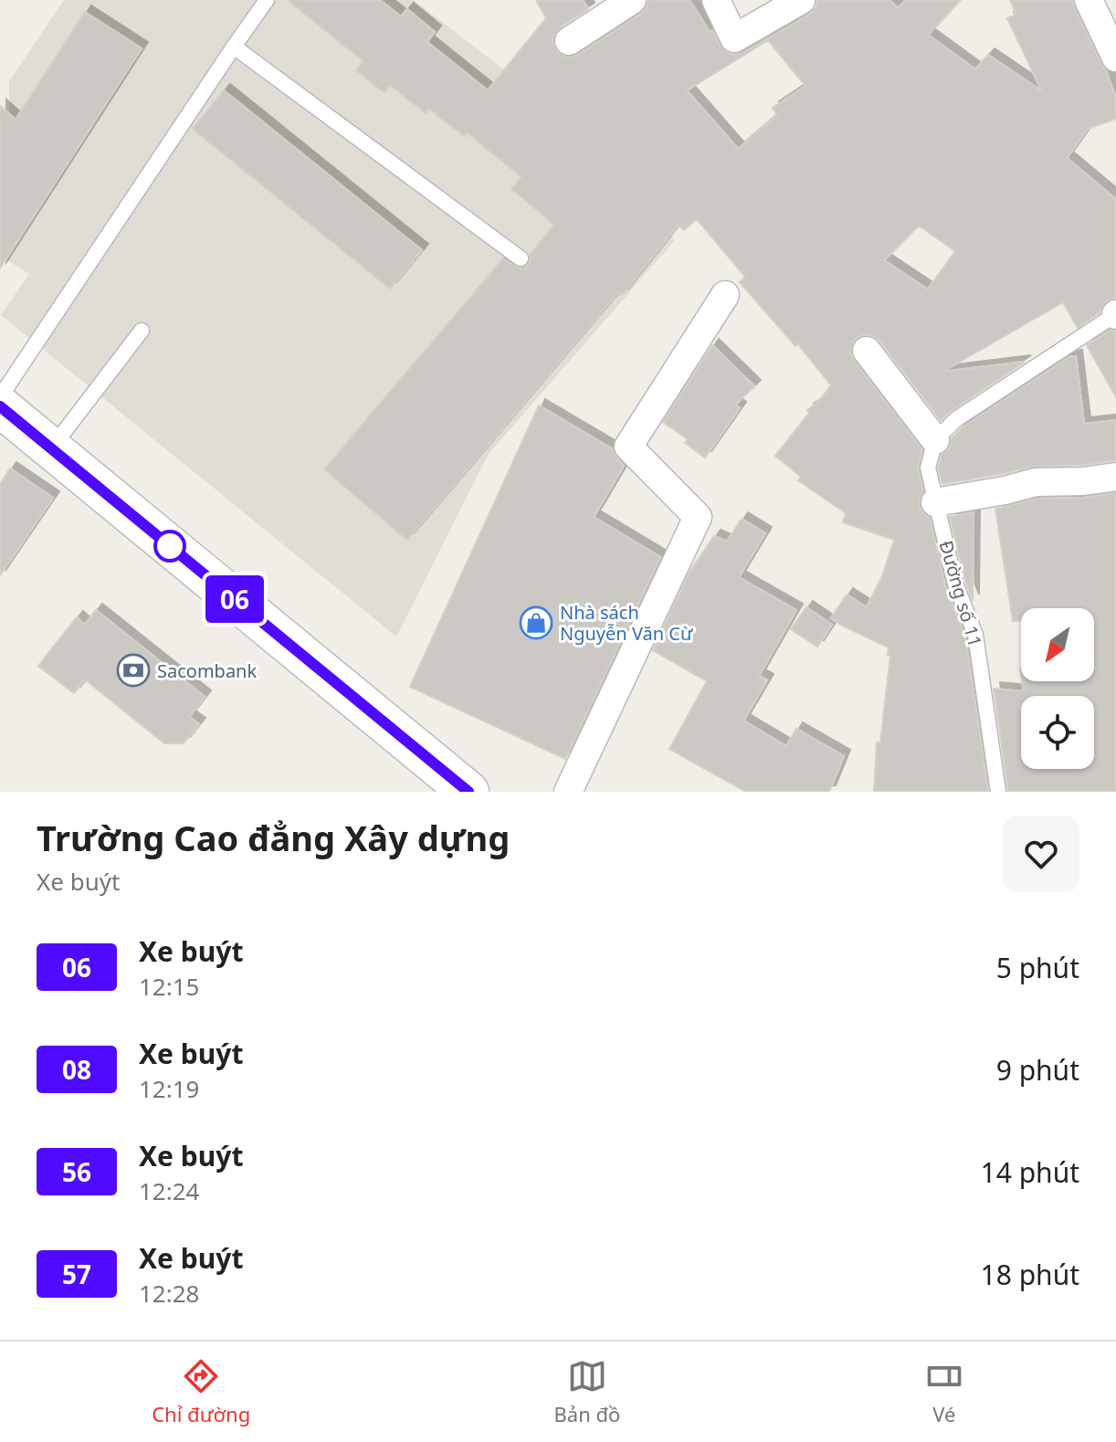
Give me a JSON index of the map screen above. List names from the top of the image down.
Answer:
{
  "streets": {
    "lane": ["Đường số 11"]
  },
  "places": {
    "shop": ["Nhà sách Nguyễn Văn Cừ"],
    "bank": ["Sacombank"]
  },
  "lines": ["bus line 06"],
  "north": "bottom left",
  "page": {
    "on_map": "06",
    "heading": ["Trường Cao đẳng Xây dựng", "Xe buýt"],
    "list": [
      {
        "mark": "06",
        "name": "Xe buýt",
        "note": "12:15",
        "value": "5 phút"
      },
      {
        "mark": "08",
        "name": "Xe buýt",
        "note": "12:19",
        "value": "9 phút"
      },
      {
        "mark": "56",
        "name": "Xe buýt",
        "note": "12:24",
        "value": "14 phút"
      },
      {
        "mark": "57",
        "name": "Xe buýt",
        "note": "12:28",
        "value": "18 phút"
      }
    ],
    "tabs": ["Chỉ đường", "Bản đồ", "Vé"]
  }
}
